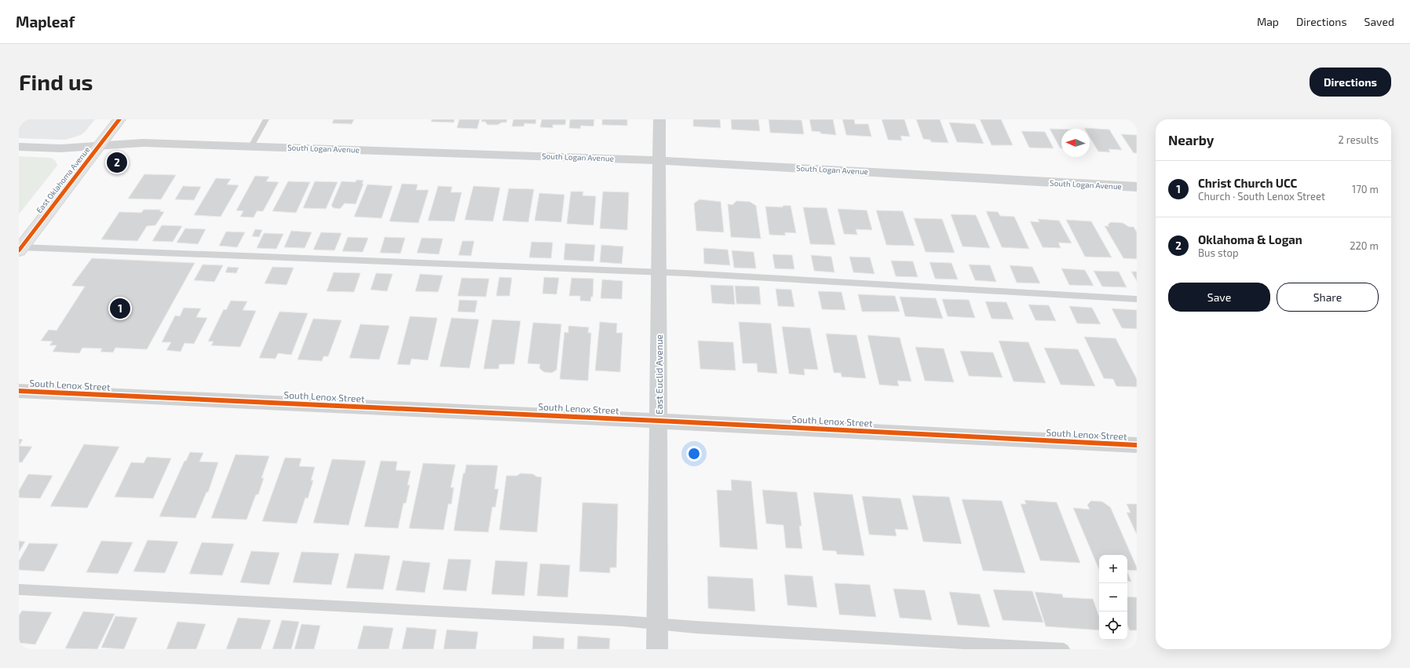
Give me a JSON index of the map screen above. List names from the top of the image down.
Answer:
{
  "streets": {
    "main road": ["East Oklahoma Avenue"],
    "street": ["South Logan Avenue", "East Euclid Avenue", "South Lenox Street"]
  },
  "crossings": [
    ["South Logan Avenue", "East Oklahoma Avenue"],
    ["South Logan Avenue", "East Euclid Avenue"],
    ["East Euclid Avenue", "South Lenox Street"]
  ],
  "north": "left",
  "page": {
    "header": "Mapleaf",
    "nav": ["Map", "Directions", "Saved"],
    "buttons": [
      "Directions",
      ["Save", "Share"]
    ],
    "title": "Find us",
    "heading": ["Nearby", "2 results"],
    "pins": ["2", "1"],
    "list": [
      {
        "mark": "1",
        "name": "Christ Church UCC",
        "note": "Church · South Lenox Street",
        "value": "170 m"
      },
      {
        "mark": "2",
        "name": "Oklahoma & Logan",
        "note": "Bus stop",
        "value": "220 m"
      }
    ],
    "map_buttons": ["+", "−"]
  }
}
